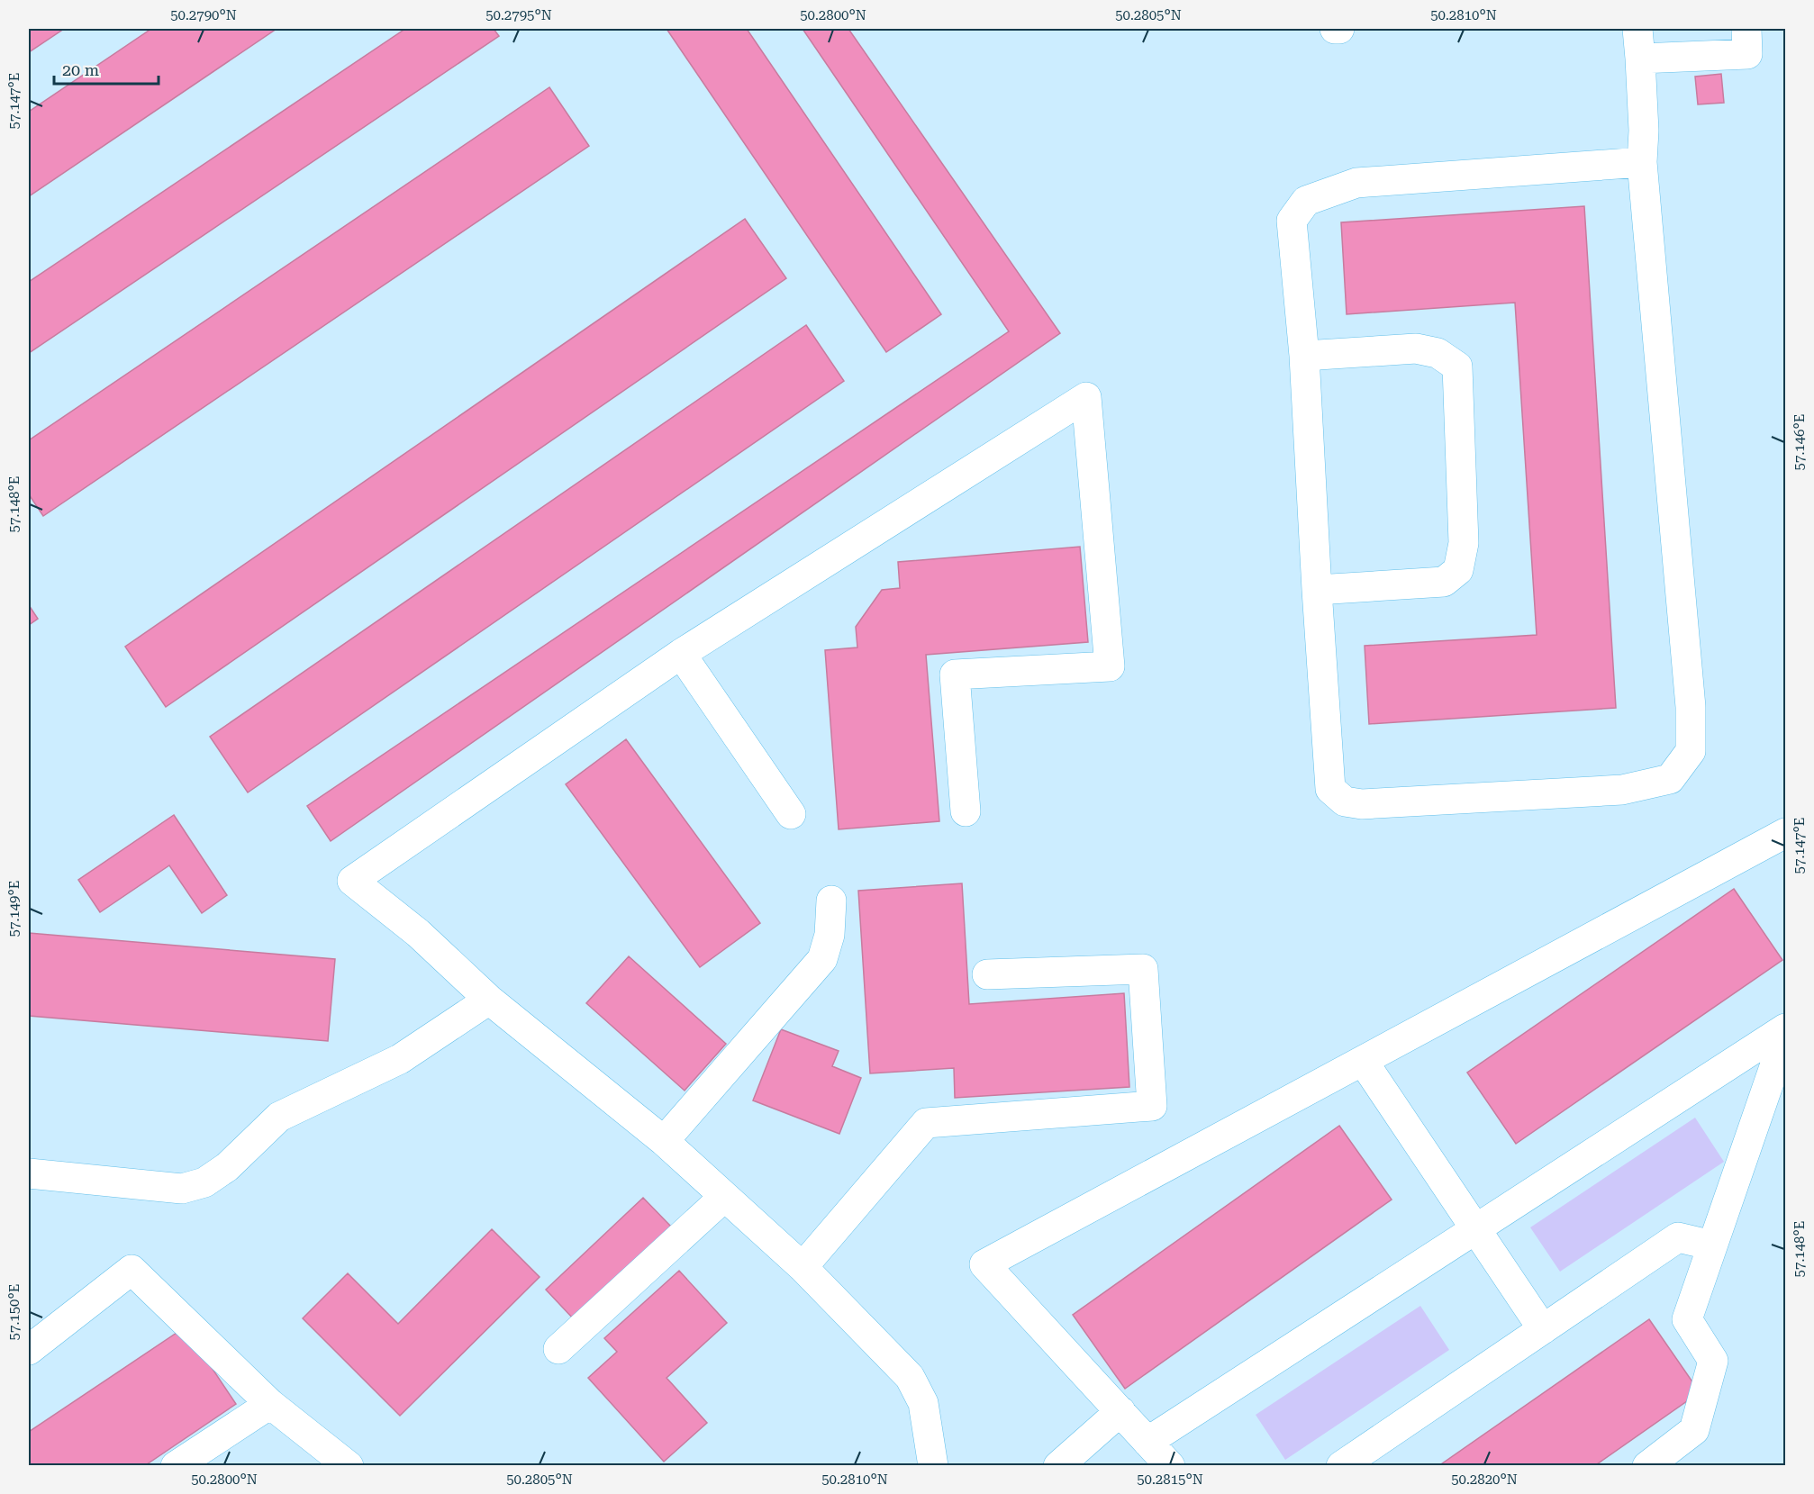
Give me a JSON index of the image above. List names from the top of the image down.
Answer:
{
  "scale_bar": "20 m",
  "coordinates": [
    "50.2790°N",
    "50.2795°N",
    "50.2800°N",
    "50.2805°N",
    "50.2810°N",
    "57.147°E",
    "57.146°E",
    "57.148°E",
    "57.149°E",
    "57.150°E",
    "50.2815°N",
    "50.2820°N"
  ]
}
